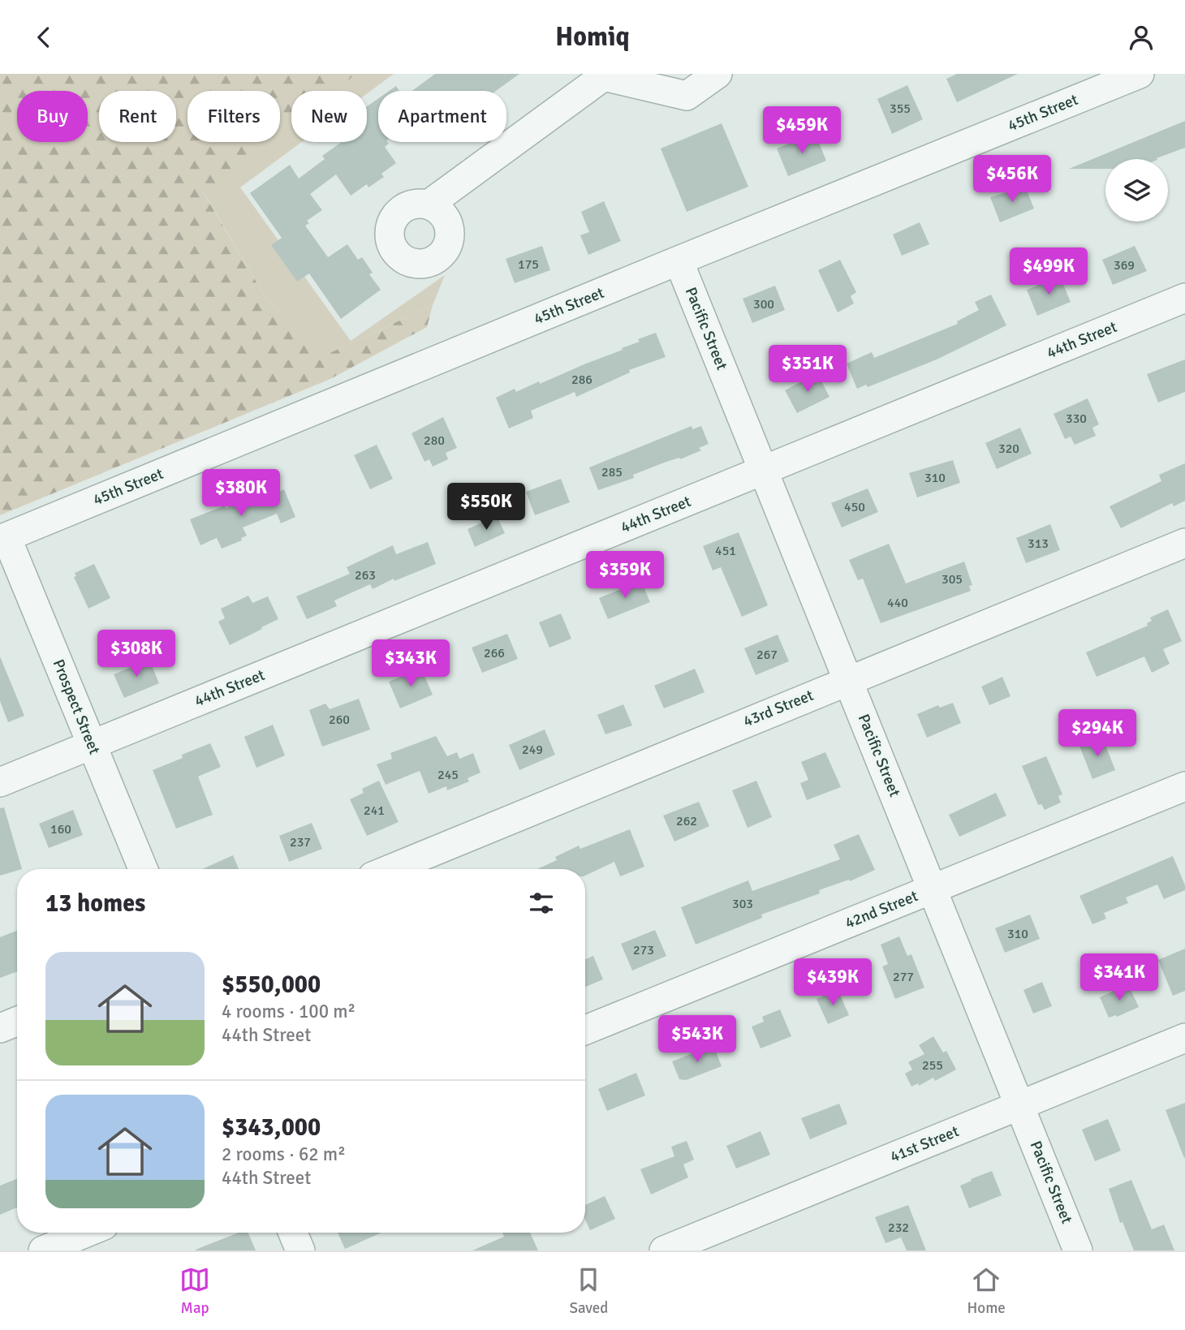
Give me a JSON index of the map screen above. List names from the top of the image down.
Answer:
{
  "streets": {
    "street": [
      "45th Street",
      "Pacific Street",
      "44th Street",
      "Prospect Street",
      "43rd Street",
      "42nd Street",
      "41st Street"
    ]
  },
  "crossings": [
    ["45th Street", "Pacific Street"],
    ["45th Street", "Prospect Street"],
    ["Pacific Street", "44th Street"],
    ["Pacific Street", "43rd Street"],
    ["Pacific Street", "42nd Street"],
    ["Pacific Street", "41st Street"],
    ["44th Street", "Prospect Street"]
  ],
  "house_numbers": [
    "355",
    "175",
    "369",
    "300",
    "286",
    "330",
    "280",
    "320",
    "285",
    "310",
    "450",
    "313",
    "451",
    "263",
    "305",
    "440",
    "266",
    "267",
    "260",
    "249",
    "245",
    "241",
    "262",
    "160",
    "237",
    "303",
    "310",
    "273",
    "277",
    "255",
    "232"
  ],
  "page": {
    "header": "Homiq",
    "chip": [
      "Buy",
      "Rent",
      "Filters",
      "New",
      "Apartment"
    ],
    "price": [
      "$459K",
      "$456K",
      "$499K",
      "$351K",
      "$380K",
      "$550K",
      "$359K",
      "$308K",
      "$343K",
      "$294K",
      "$341K",
      "$439K",
      "$543K"
    ],
    "heading": "13 homes",
    "list": [
      {
        "name": "$550,000",
        "note": "4 rooms · 100 m² · 44th Street"
      },
      {
        "name": "$343,000",
        "note": "2 rooms · 62 m² · 44th Street"
      }
    ],
    "tabs": ["Map", "Saved", "Home"]
  }
}
